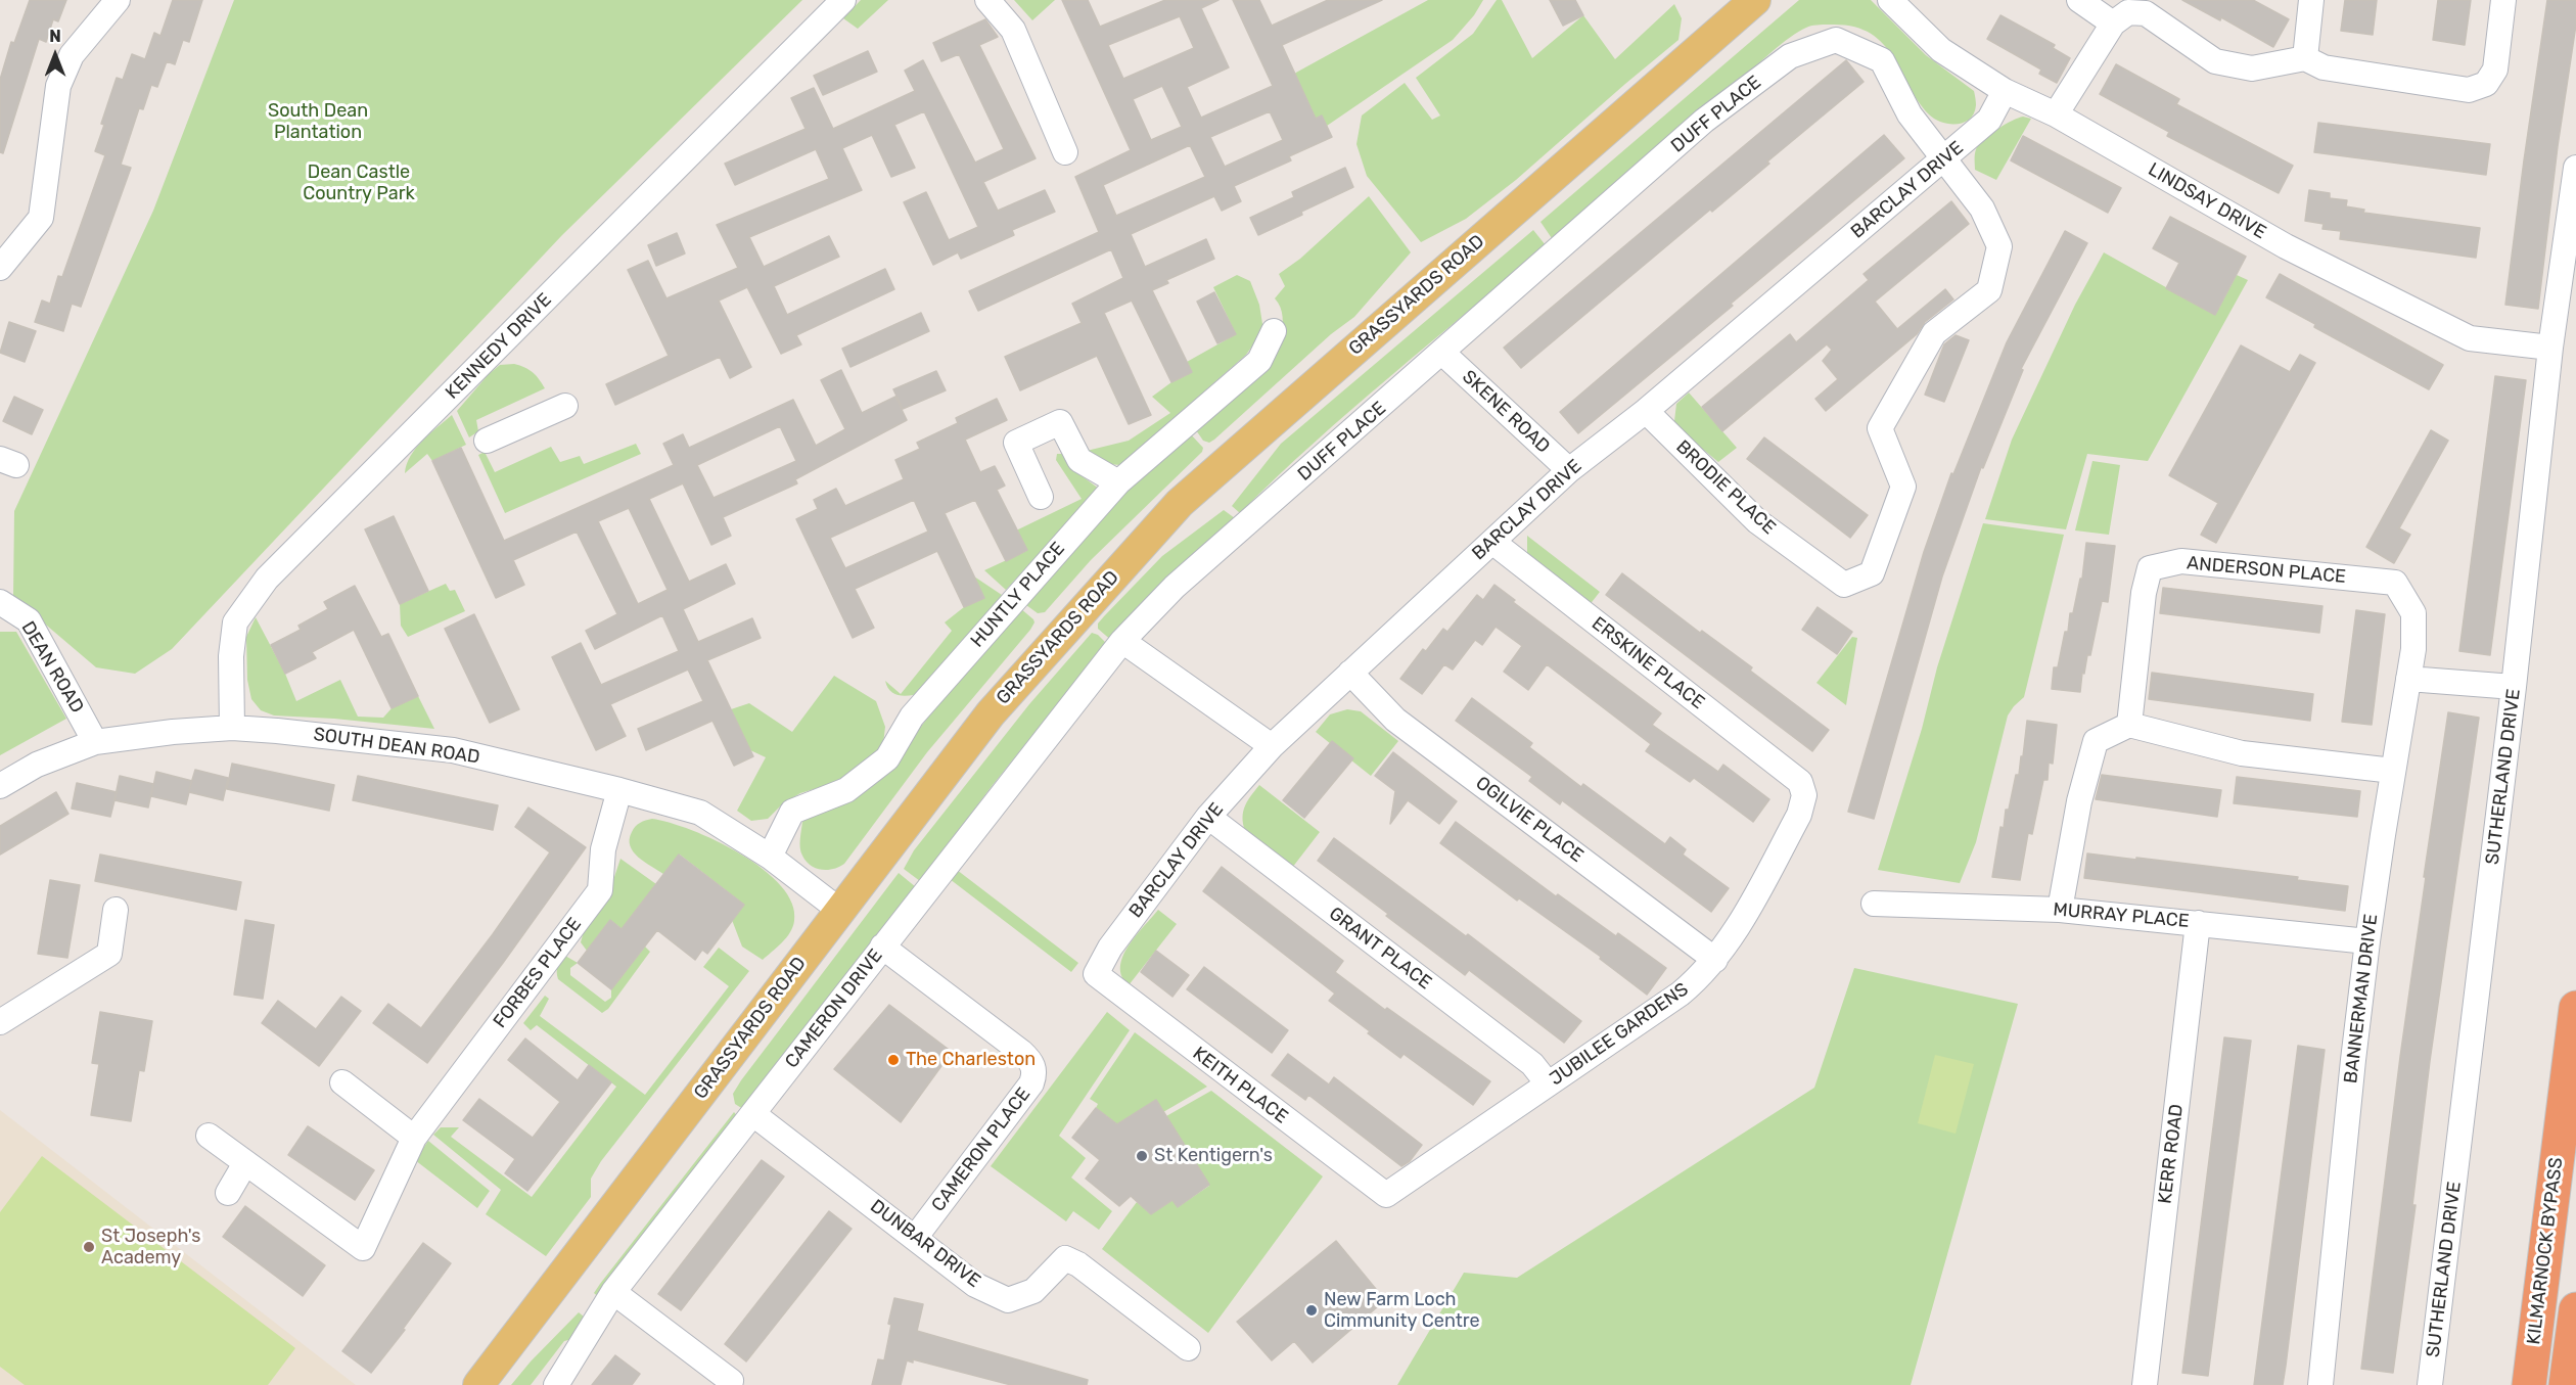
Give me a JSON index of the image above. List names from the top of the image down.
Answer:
{
  "streets": {
    "highway": ["KILMARNOCK BYPASS"],
    "main road": ["GRASSYARDS ROAD"],
    "street": [
      "DUFF PLACE",
      "BARCLAY DRIVE",
      "LINDSAY DRIVE",
      "KENNEDY DRIVE",
      "SKENE ROAD",
      "BRODIE PLACE",
      "ANDERSON PLACE",
      "HUNTLY PLACE",
      "ERSKINE PLACE",
      "DEAN ROAD",
      "SOUTH DEAN ROAD",
      "SUTHERLAND DRIVE",
      "OGILVIE PLACE",
      "MURRAY PLACE",
      "GRANT PLACE",
      "FORBES PLACE",
      "BANNERMAN DRIVE",
      "CAMERON DRIVE",
      "JUBILEE GARDENS",
      "KEITH PLACE",
      "CAMERON PLACE",
      "KERR ROAD",
      "DUNBAR DRIVE"
    ]
  },
  "crossings": [
    ["DUFF PLACE", "BARCLAY DRIVE"],
    ["DUFF PLACE", "SKENE ROAD"],
    ["DUFF PLACE", "BRODIE PLACE"],
    ["DUFF PLACE", "CAMERON DRIVE"],
    ["BARCLAY DRIVE", "LINDSAY DRIVE"],
    ["BARCLAY DRIVE", "SKENE ROAD"],
    ["BARCLAY DRIVE", "BRODIE PLACE"],
    ["BARCLAY DRIVE", "ERSKINE PLACE"],
    ["BARCLAY DRIVE", "OGILVIE PLACE"],
    ["BARCLAY DRIVE", "GRANT PLACE"],
    ["BARCLAY DRIVE", "KEITH PLACE"],
    ["LINDSAY DRIVE", "SUTHERLAND DRIVE"],
    ["GRASSYARDS ROAD", "SOUTH DEAN ROAD"],
    ["KENNEDY DRIVE", "SOUTH DEAN ROAD"],
    ["ANDERSON PLACE", "BANNERMAN DRIVE"],
    ["HUNTLY PLACE", "SOUTH DEAN ROAD"],
    ["ERSKINE PLACE", "JUBILEE GARDENS"],
    ["DEAN ROAD", "SOUTH DEAN ROAD"],
    ["SOUTH DEAN ROAD", "FORBES PLACE"],
    ["OGILVIE PLACE", "JUBILEE GARDENS"],
    ["MURRAY PLACE", "BANNERMAN DRIVE"],
    ["MURRAY PLACE", "KERR ROAD"],
    ["GRANT PLACE", "JUBILEE GARDENS"],
    ["CAMERON DRIVE", "CAMERON PLACE"],
    ["CAMERON DRIVE", "DUNBAR DRIVE"],
    ["JUBILEE GARDENS", "KEITH PLACE"],
    ["CAMERON PLACE", "DUNBAR DRIVE"]
  ],
  "parks": ["South Dean Plantation", "Dean Castle Country Park"],
  "places": [
    "The Charleston",
    "St Kentigern's",
    "St Joseph's Academy",
    "New Farm Loch Cimmunity Centre"
  ],
  "north": "top"
}
